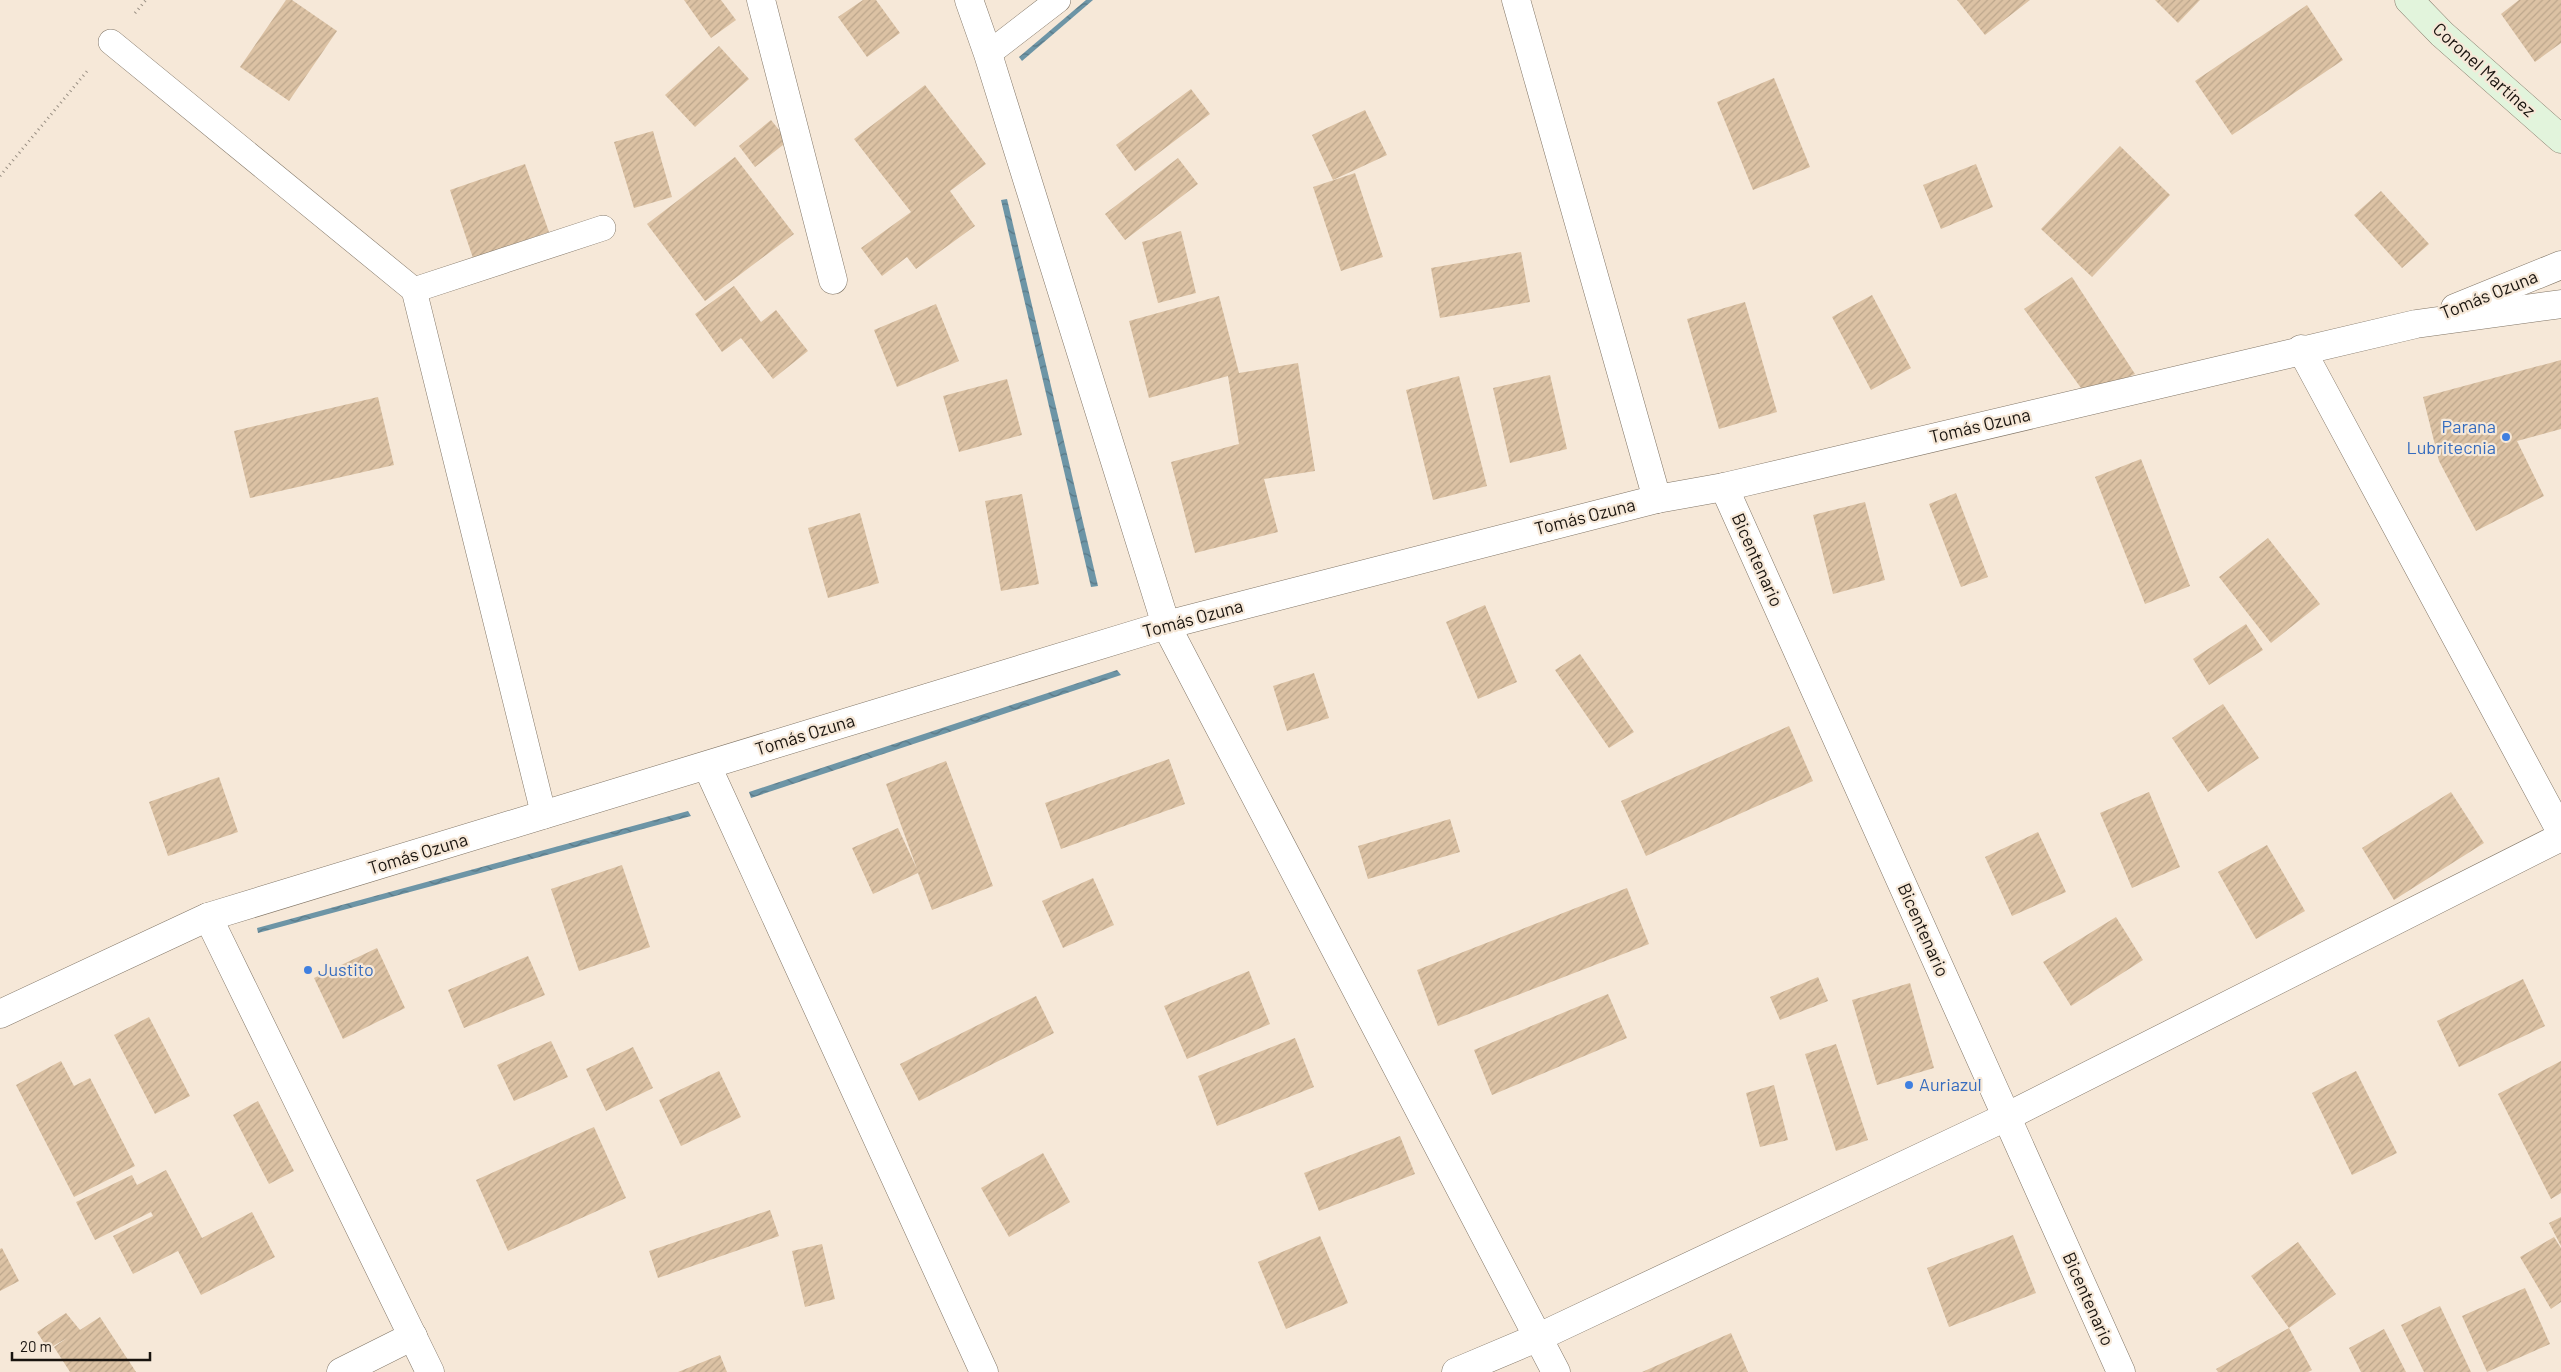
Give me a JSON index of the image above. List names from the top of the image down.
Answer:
{
  "streets": {
    "main road": ["Coronel Martínez"],
    "street": ["Tomás Ozuna", "Bicentenario"]
  },
  "crossings": [
    ["Tomás Ozuna", "Bicentenario"]
  ],
  "places": ["Parana Lubritecnia", "Justito", "Auriazul"],
  "scale_bar": "20 m"
}
